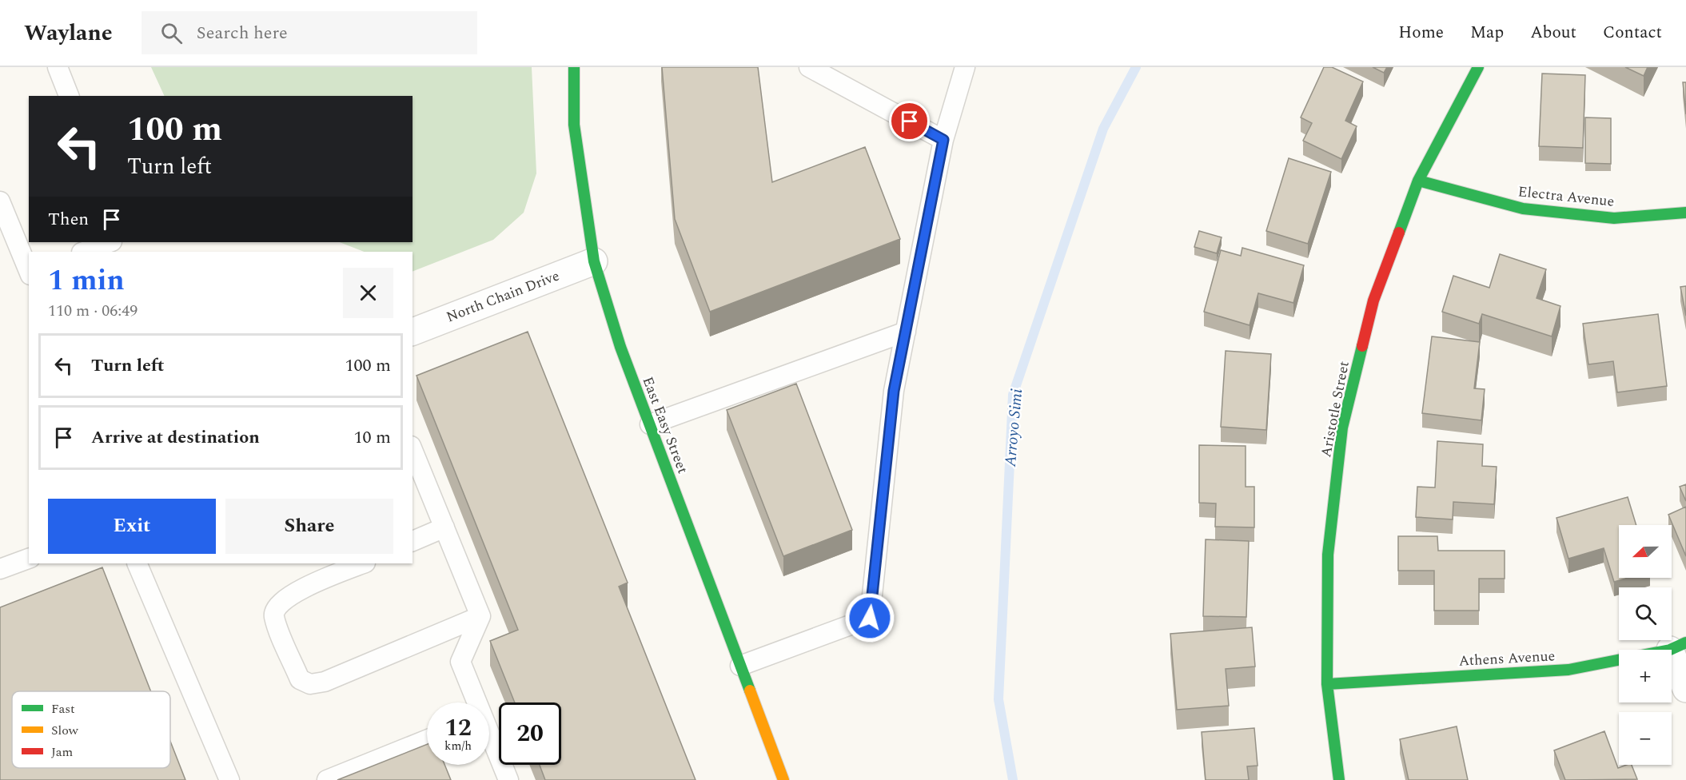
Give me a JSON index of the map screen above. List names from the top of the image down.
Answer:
{
  "streets": {
    "street": [
      "Electra Avenue",
      "North Chain Drive",
      "Aristotle Street",
      "East Easy Street",
      "Athens Avenue"
    ]
  },
  "crossings": [
    ["Electra Avenue", "Aristotle Street"],
    ["North Chain Drive", "East Easy Street"],
    ["Aristotle Street", "Athens Avenue"]
  ],
  "water": ["Arroyo Simi"],
  "legend": ["Fast", "Slow", "Jam"],
  "north": "left",
  "page": {
    "header": "Waylane",
    "search": "Search here",
    "nav": [
      "Home",
      "Map",
      "About",
      "Contact"
    ],
    "turn": ["100 m", "Turn left"],
    "then": "Then",
    "heading": ["1 min", "110 m · 06:49"],
    "list": [
      {
        "name": "Turn left",
        "value": "100 m"
      },
      {
        "name": "Arrive at destination",
        "value": "10 m"
      }
    ],
    "buttons": ["Exit", "Share"],
    "map_buttons": ["+", "−"],
    "speed": "12 km/h",
    "limit": "20"
  }
}
